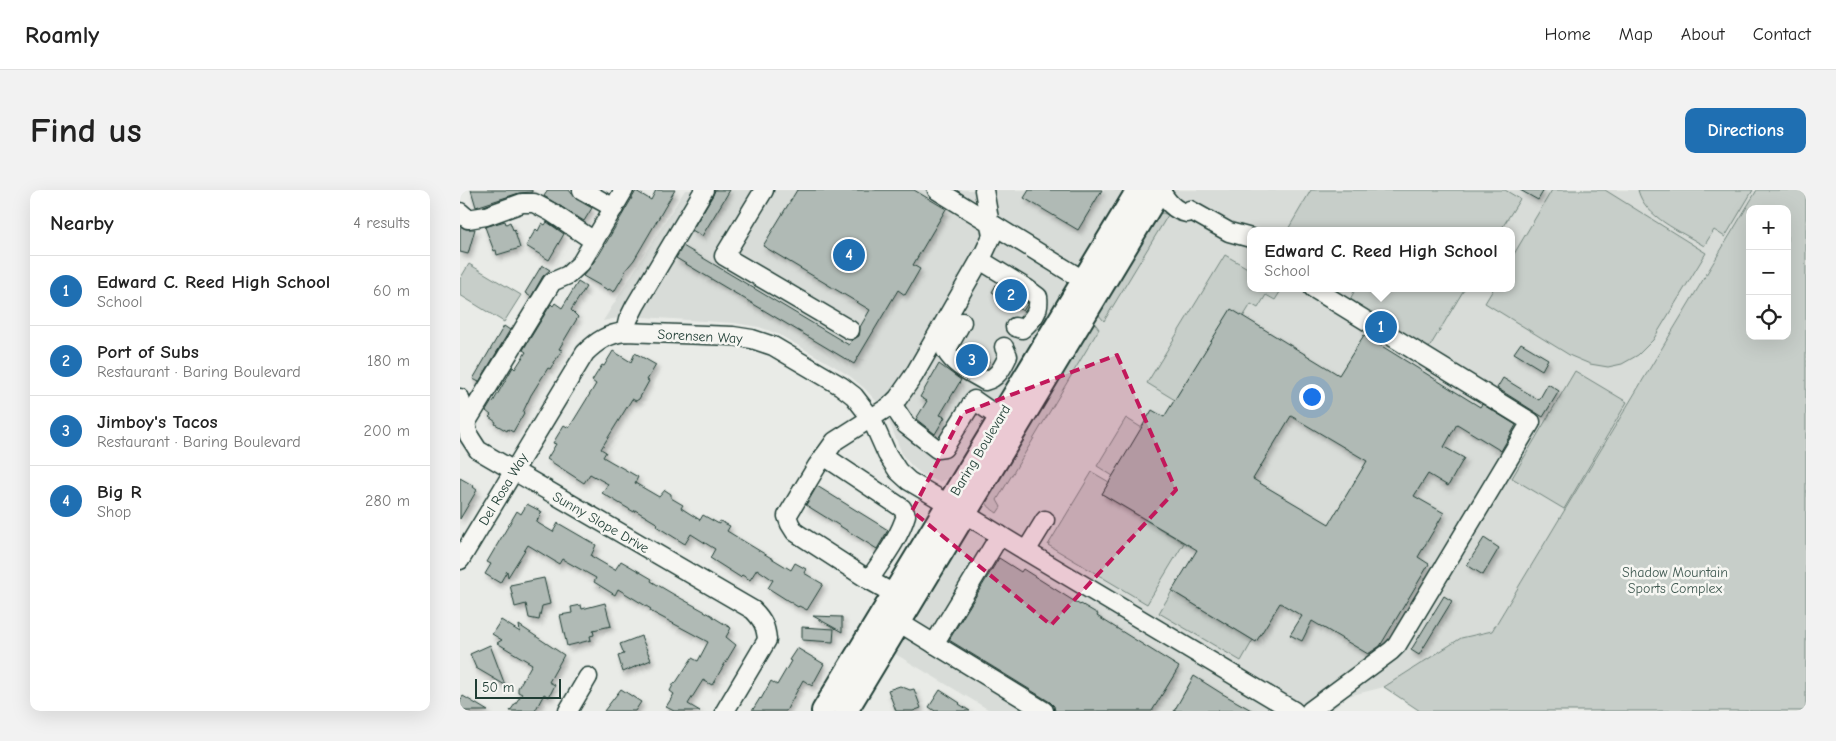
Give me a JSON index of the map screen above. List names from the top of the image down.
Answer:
{
  "streets": {
    "main road": ["Baring Boulevard"],
    "street": ["Sorensen Way", "Del Rosa Way", "Sunny Slope Drive"]
  },
  "crossings": [
    ["Sorensen Way", "Baring Boulevard"],
    ["Sorensen Way", "Del Rosa Way"],
    ["Del Rosa Way", "Sunny Slope Drive"]
  ],
  "parks": ["Shadow Mountain Sports Complex"],
  "scale_bar": "50 m",
  "page": {
    "header": "Roamly",
    "nav": [
      "Home",
      "Map",
      "About",
      "Contact"
    ],
    "buttons": "Directions",
    "title": "Find us",
    "heading": ["Nearby", "4 results"],
    "map_buttons": ["+", "−"],
    "popup": ["Edward C. Reed High School", "School"],
    "pins": [
      "4",
      "2",
      "1",
      "3"
    ],
    "list": [
      {
        "mark": "1",
        "name": "Edward C. Reed High School",
        "note": "School",
        "value": "60 m"
      },
      {
        "mark": "2",
        "name": "Port of Subs",
        "note": "Restaurant · Baring Boulevard",
        "value": "180 m"
      },
      {
        "mark": "3",
        "name": "Jimboy's Tacos",
        "note": "Restaurant · Baring Boulevard",
        "value": "200 m"
      },
      {
        "mark": "4",
        "name": "Big R",
        "note": "Shop",
        "value": "280 m"
      }
    ],
    "scale": "50 m"
  }
}
